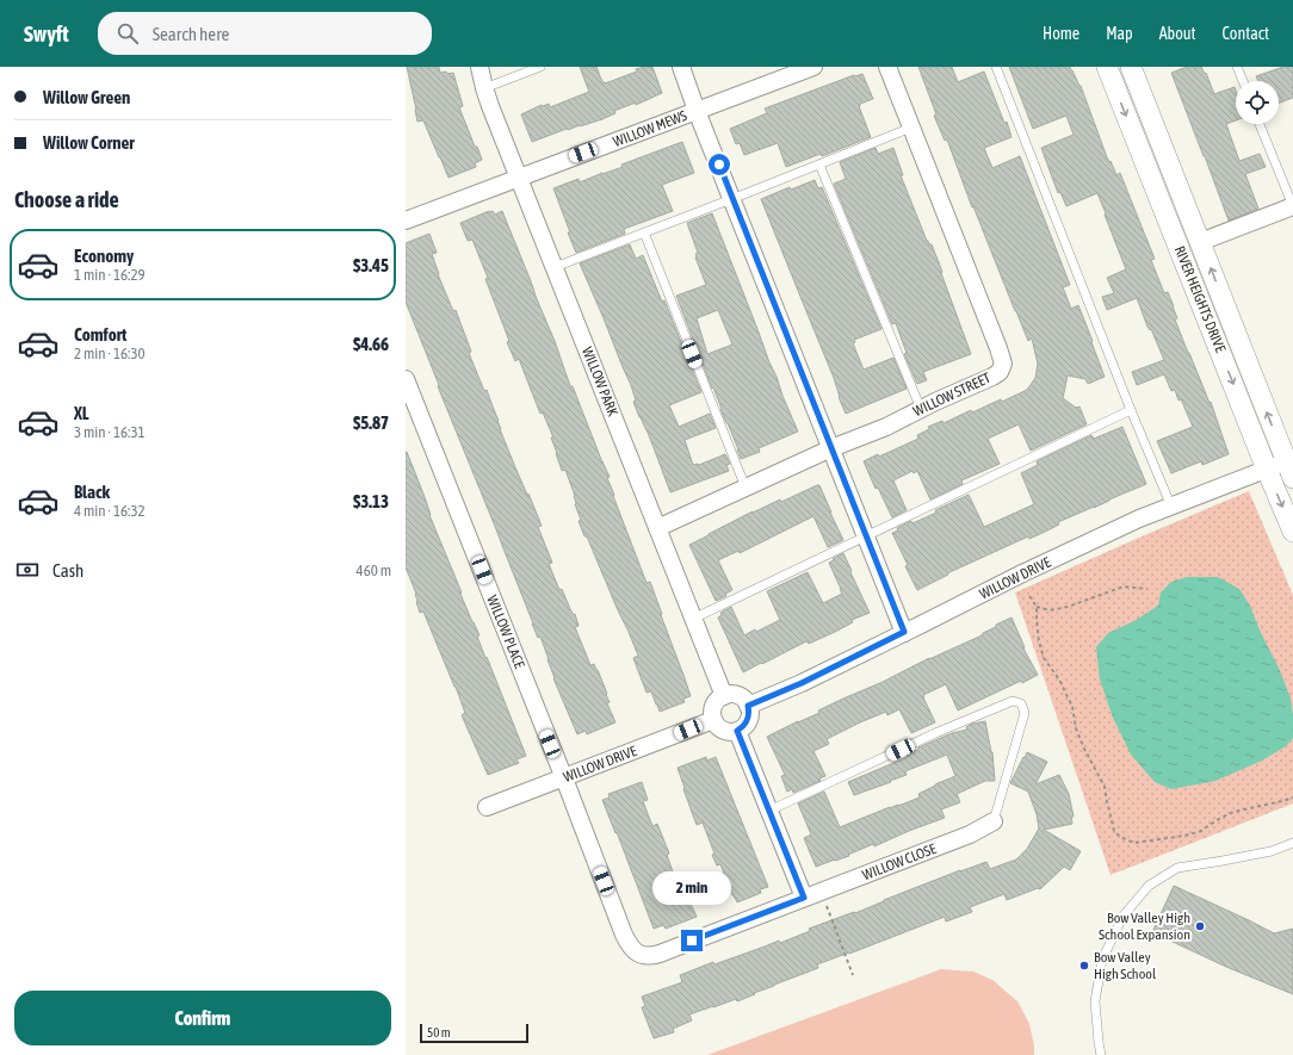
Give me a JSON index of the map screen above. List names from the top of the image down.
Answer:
{
  "streets": {
    "street": [
      "WILLOW MEWS",
      "RIVER HEIGHTS DRIVE",
      "WILLOW PARK",
      "WILLOW STREET",
      "WILLOW DRIVE",
      "WILLOW PLACE",
      "WILLOW CLOSE"
    ]
  },
  "crossings": [
    ["WILLOW MEWS", "WILLOW PARK"],
    ["RIVER HEIGHTS DRIVE", "WILLOW DRIVE"],
    ["WILLOW PARK", "WILLOW STREET"],
    ["WILLOW PARK", "WILLOW DRIVE"],
    ["WILLOW DRIVE", "WILLOW PLACE"],
    ["WILLOW PLACE", "WILLOW CLOSE"]
  ],
  "places": ["Bow Valley High School Expansion", "Bow Valley High School"],
  "scale_bar": "50 m",
  "page": {
    "header": "Swyft",
    "search": "Search here",
    "nav": [
      "Home",
      "Map",
      "About",
      "Contact"
    ],
    "banner": ["Willow Green", "Willow Corner"],
    "heading": "Choose a ride",
    "list": [
      {
        "name": "Economy",
        "note": "1 min · 16:29",
        "value": "$3.45"
      },
      {
        "name": "Comfort",
        "note": "2 min · 16:30",
        "value": "$4.66"
      },
      {
        "name": "XL",
        "note": "3 min · 16:31",
        "value": "$5.87"
      },
      {
        "name": "Black",
        "note": "4 min · 16:32",
        "value": "$3.13"
      }
    ],
    "pay": ["Cash", "460 m"],
    "bubble": "2 min",
    "buttons": "Confirm",
    "scale": "50 m"
  }
}
